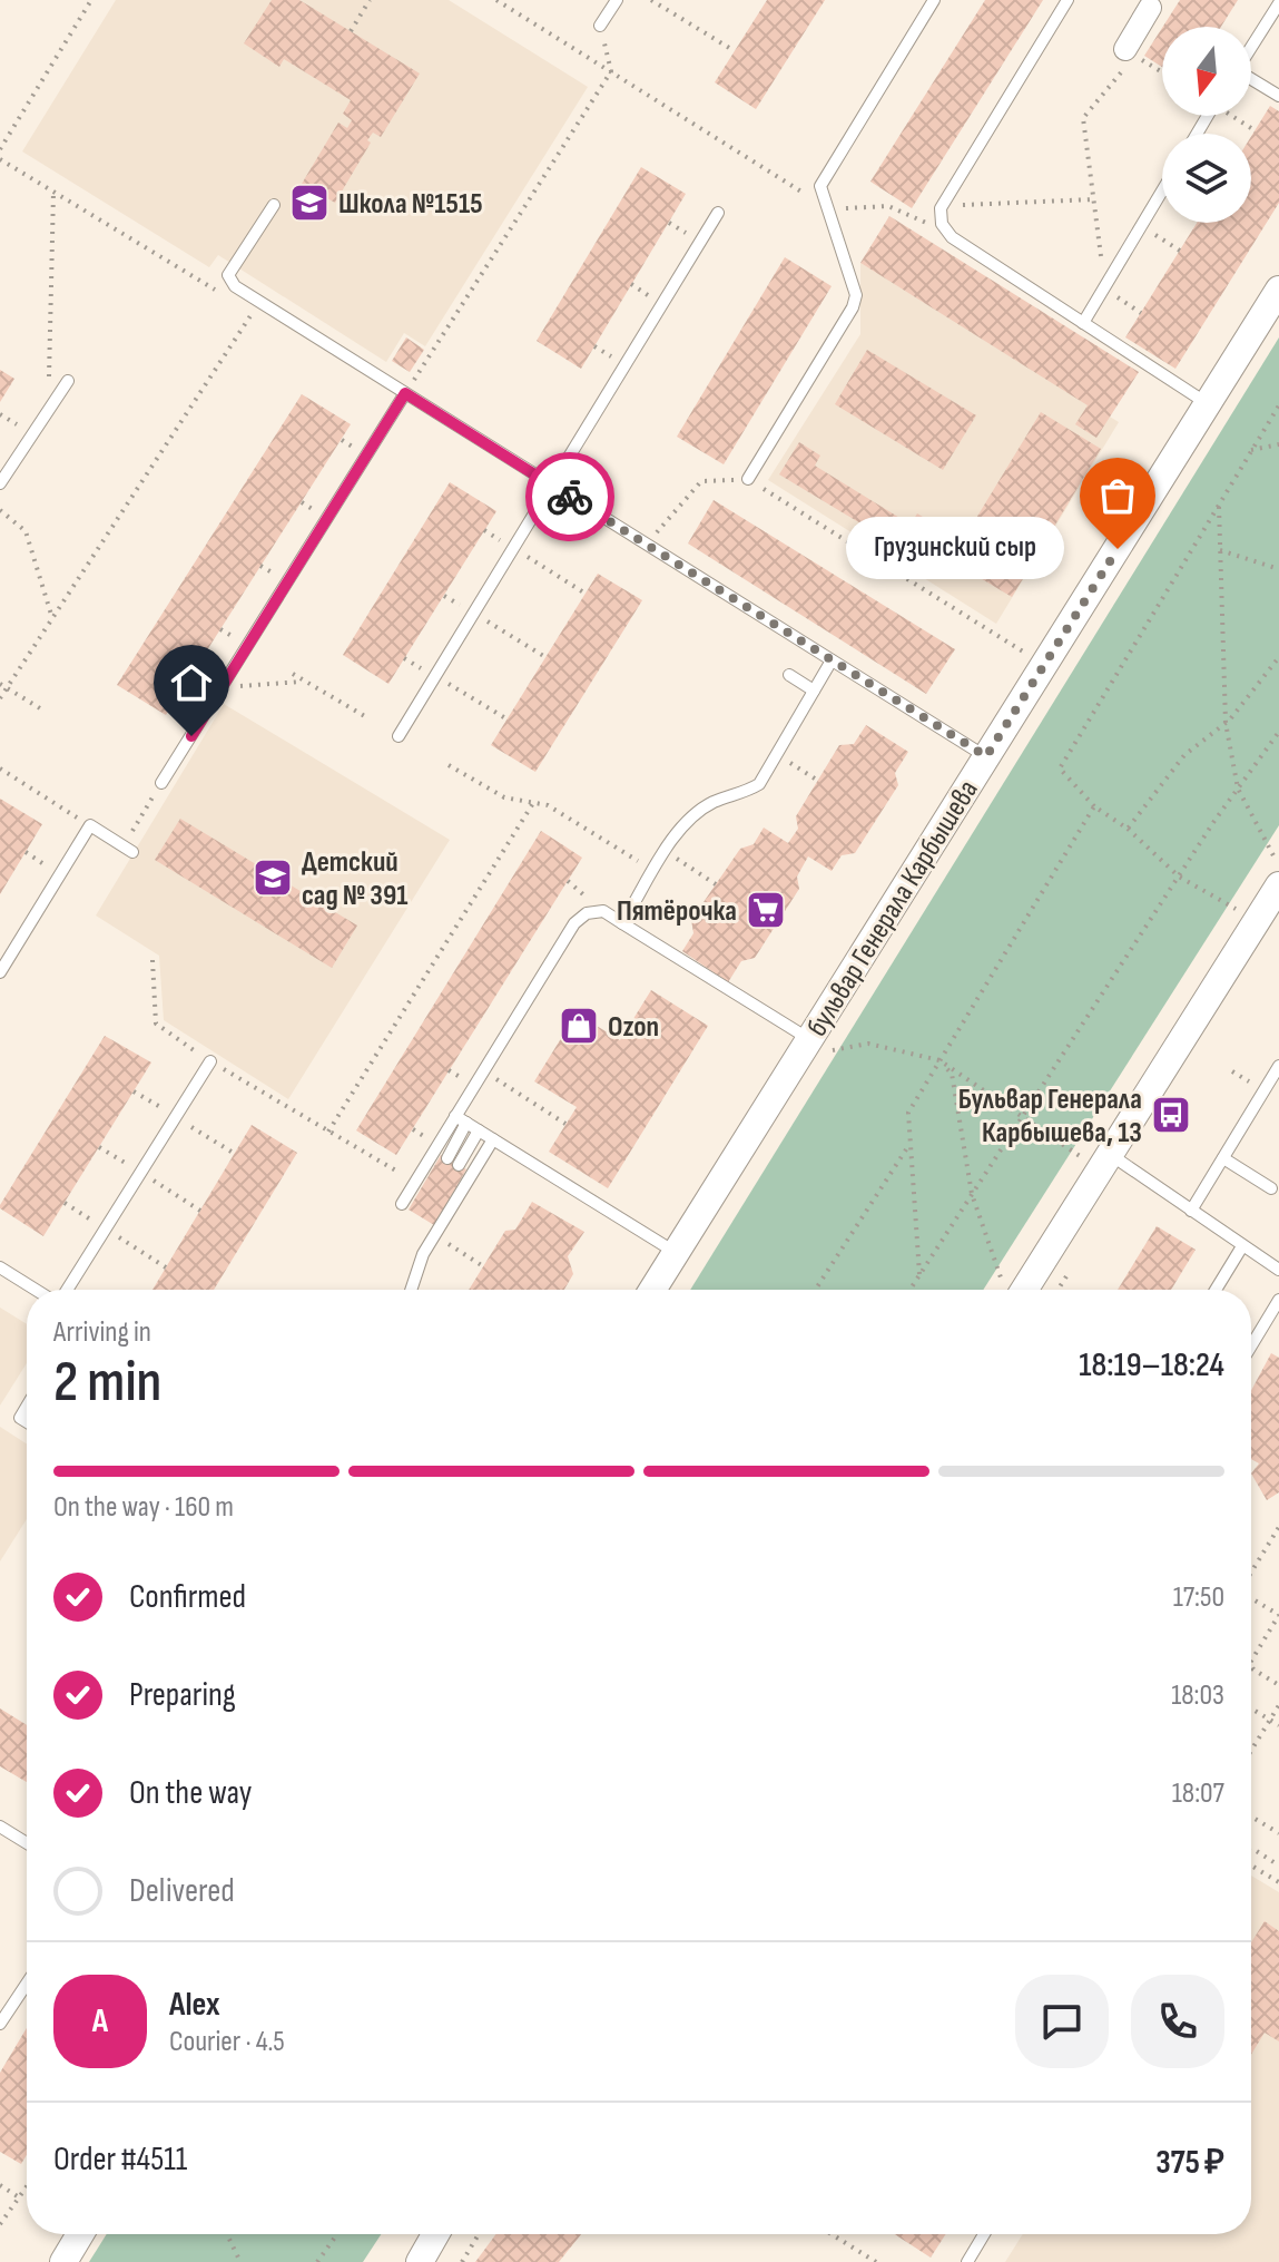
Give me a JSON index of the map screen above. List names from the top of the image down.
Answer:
{
  "streets": {
    "street": ["бульвар Генерала Карбышева"]
  },
  "places": {
    "school or university": ["Школа №1515", "Детский сад № 391"],
    "other": ["Грузинский сыр"],
    "supermarket": ["Пятёрочка"],
    "shop": ["Ozon"],
    "bus stop": ["Бульвар Генерала Карбышева, 13"]
  },
  "north": "bottom",
  "page": {
    "bubble": "Грузинский сыр",
    "heading": ["2 min", "Arriving in", "18:19–18:24"],
    "panel": [
      "Alex",
      "Courier · 4.5",
      "Order #4511",
      "375 ₽"
    ],
    "bar": "On the way · 160 m",
    "list": [
      ["Confirmed", "17:50"],
      ["Preparing", "18:03"],
      ["On the way", "18:07"],
      "Delivered"
    ],
    "round": "A"
  }
}
